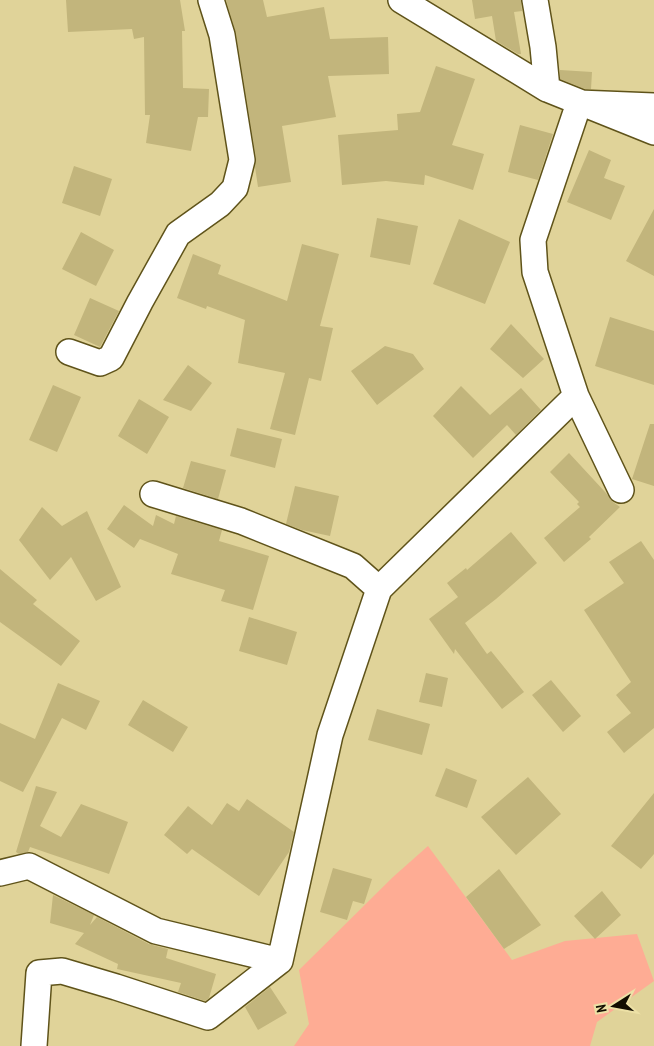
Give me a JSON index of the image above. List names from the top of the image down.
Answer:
{
  "north": "left"
}
